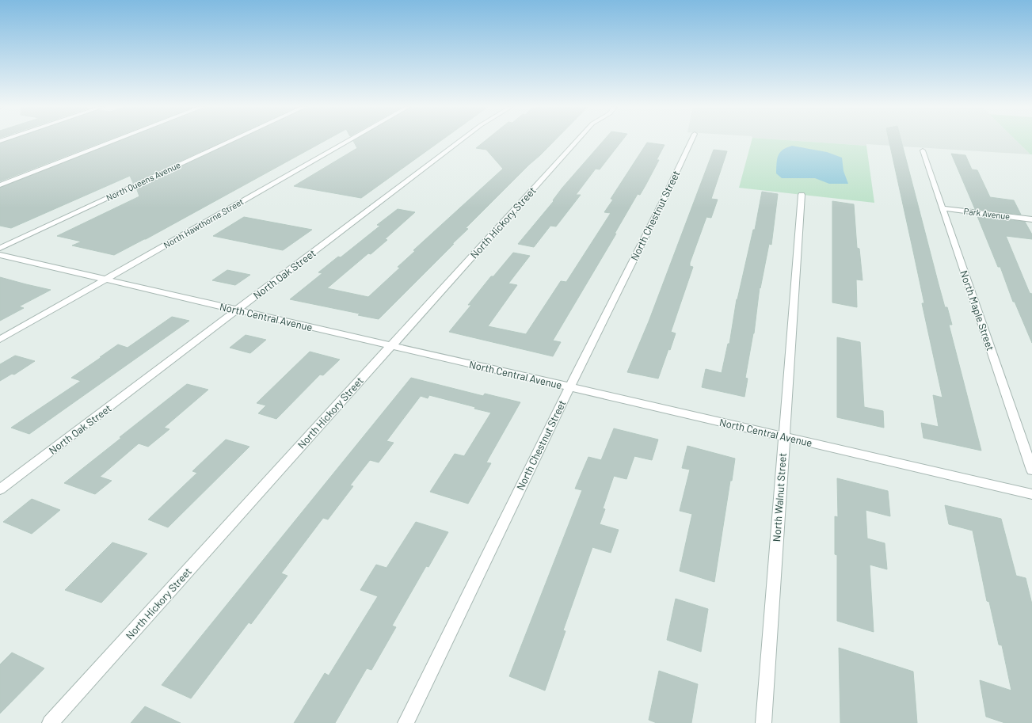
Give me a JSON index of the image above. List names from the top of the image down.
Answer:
{
  "streets": {
    "street": [
      "North Queens Avenue",
      "Park Avenue",
      "North Chestnut Street",
      "North Hickory Street",
      "North Hawthorne Street",
      "North Oak Street",
      "North Maple Street",
      "North Central Avenue",
      "North Walnut Street"
    ]
  },
  "crossings": [
    ["Park Avenue", "North Maple Street"],
    ["North Chestnut Street", "North Central Avenue"],
    ["North Hickory Street", "North Central Avenue"],
    ["North Hawthorne Street", "North Central Avenue"],
    ["North Oak Street", "North Central Avenue"],
    ["North Central Avenue", "North Walnut Street"]
  ]
}
